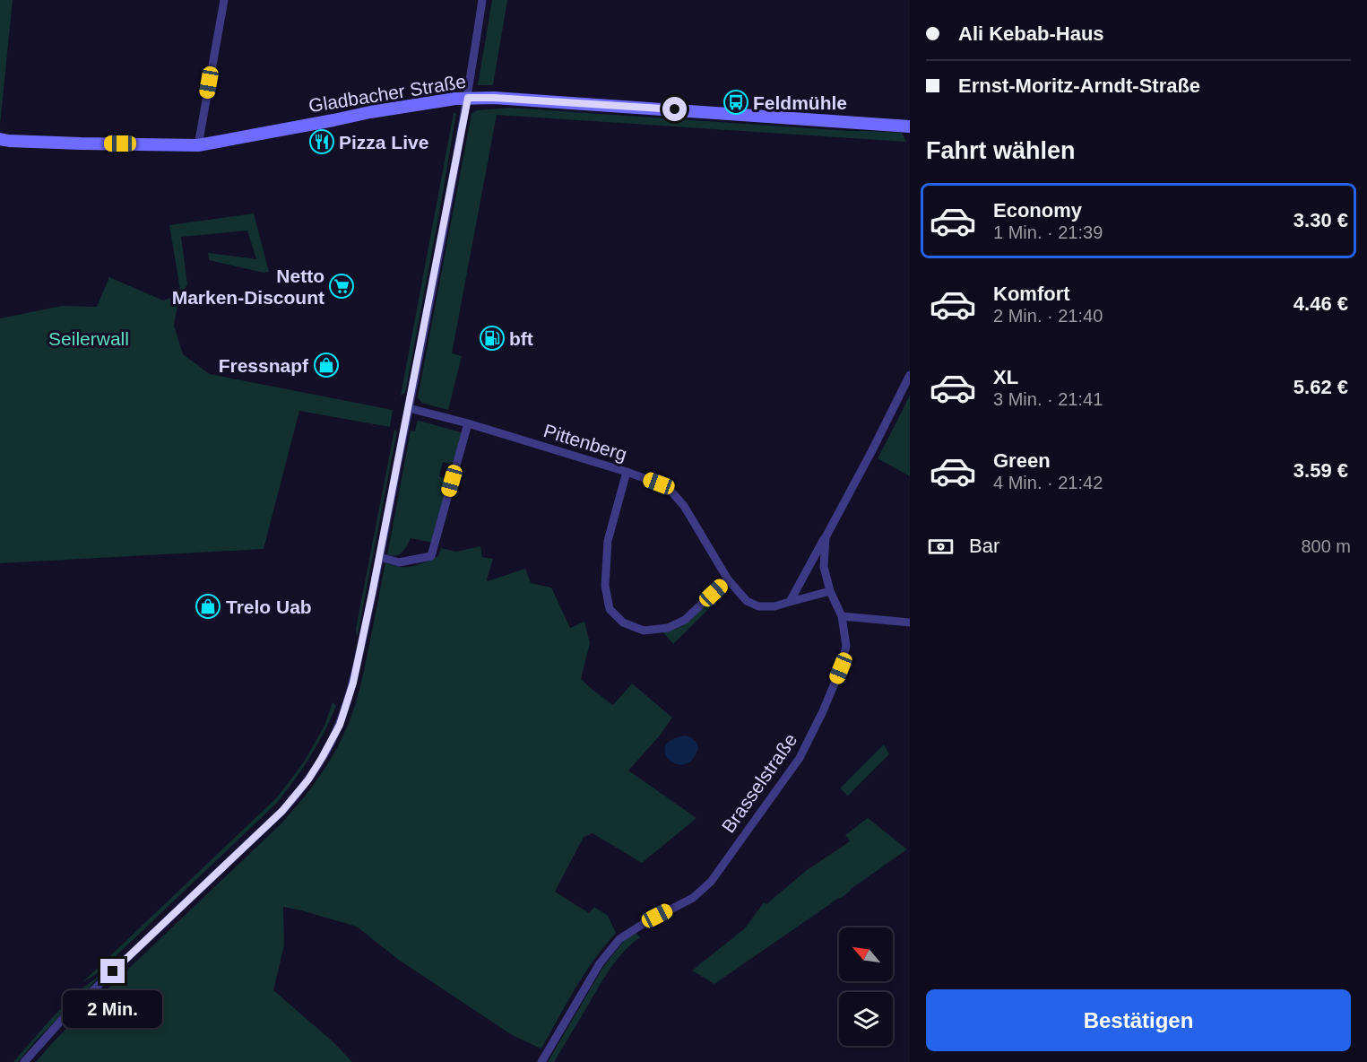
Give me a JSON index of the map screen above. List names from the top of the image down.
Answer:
{
  "streets": {
    "main road": ["Gladbacher Straße"],
    "street": ["Pittenberg", "Brasselstraße"]
  },
  "crossings": [
    ["Pittenberg", "Brasselstraße"]
  ],
  "parks": ["Seilerwall"],
  "places": {
    "bus stop": ["Feldmühle"],
    "restaurant": ["Pizza Live"],
    "supermarket": ["Netto Marken-Discount"],
    "fuel station": ["bft"],
    "shop": ["Fressnapf", "Trelo Uab"]
  },
  "north": "top left",
  "page": {
    "banner": ["Ali Kebab-Haus", "Ernst-Moritz-Arndt-Straße"],
    "heading": "Fahrt wählen",
    "list": [
      {
        "name": "Economy",
        "note": "1 Min. · 21:39",
        "value": "3.30 €"
      },
      {
        "name": "Komfort",
        "note": "2 Min. · 21:40",
        "value": "4.46 €"
      },
      {
        "name": "XL",
        "note": "3 Min. · 21:41",
        "value": "5.62 €"
      },
      {
        "name": "Green",
        "note": "4 Min. · 21:42",
        "value": "3.59 €"
      }
    ],
    "pay": ["Bar", "800 m"],
    "buttons": "Bestätigen",
    "bubble": "2 Min."
  }
}
